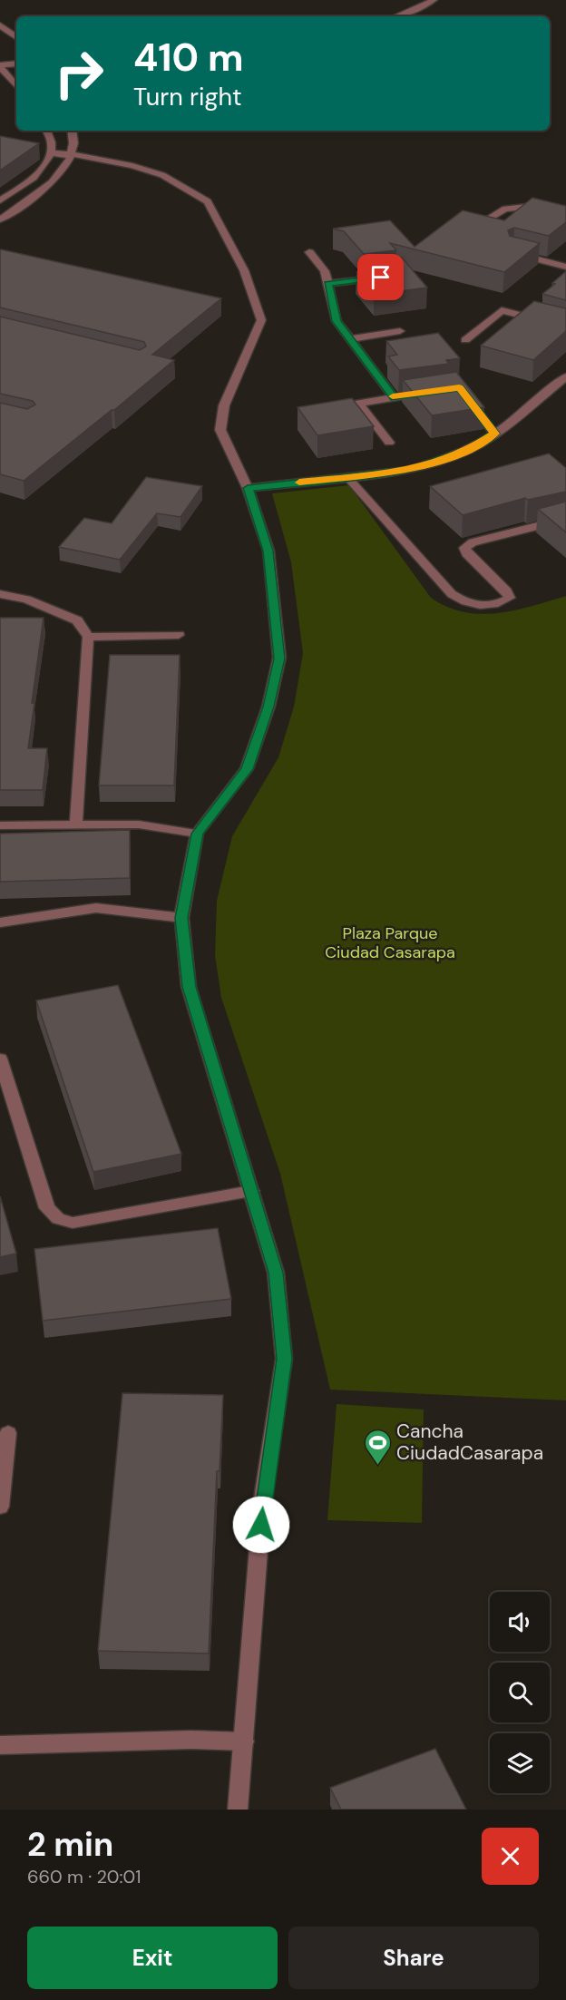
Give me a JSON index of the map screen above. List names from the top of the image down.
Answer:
{
  "parks": ["Plaza Parque Ciudad Casarapa"],
  "places": {
    "sports": ["Cancha CiudadCasarapa"]
  },
  "page": {
    "turn": ["410 m", "Turn right"],
    "heading": ["2 min", "660 m · 20:01"],
    "buttons": ["Exit", "Share"]
  }
}
